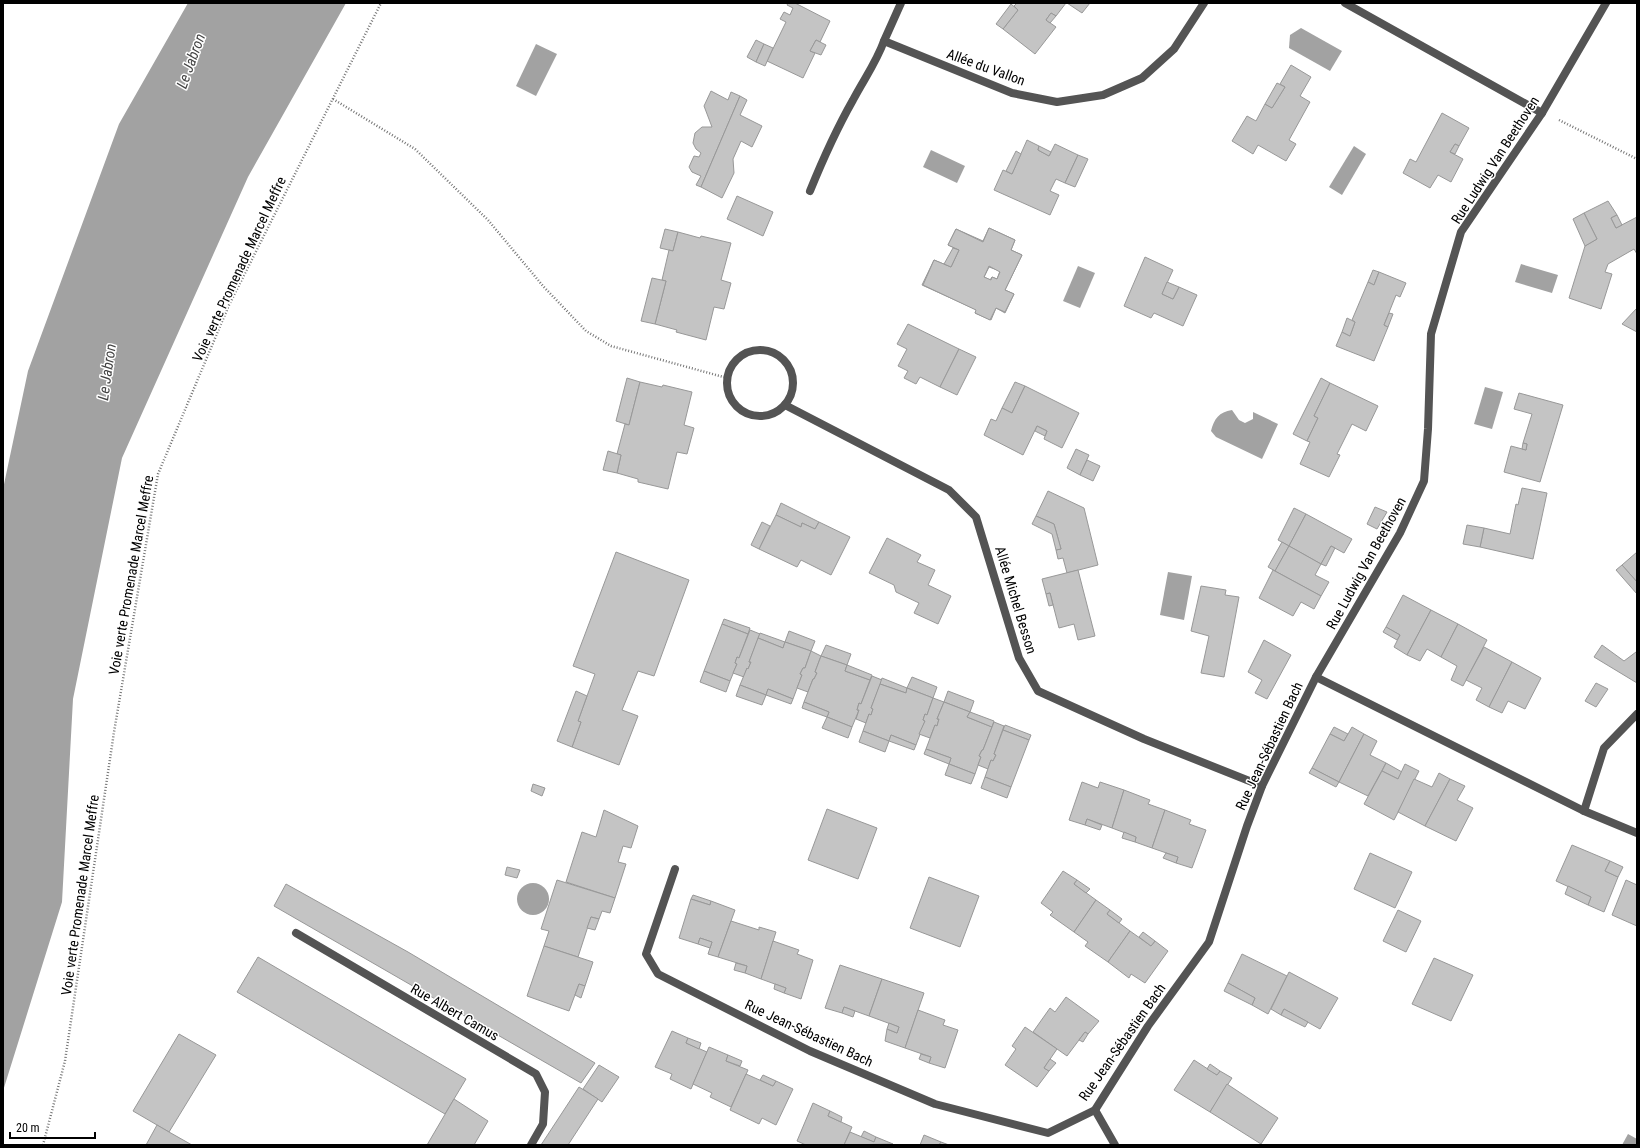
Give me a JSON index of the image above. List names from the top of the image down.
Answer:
{
  "streets": {
    "street": [
      "Allée du Vallon",
      "Rue Ludwig Van Beethoven",
      "Allée Michel Besson",
      "Rue Jean-Sébastien Bach",
      "Rue Albert Camus"
    ],
    "path": ["Voie verte Promenade Marcel Meffre"]
  },
  "crossings": [
    ["Rue Ludwig Van Beethoven", "Rue Jean-Sébastien Bach"],
    ["Allée Michel Besson", "Rue Jean-Sébastien Bach"]
  ],
  "water": ["Le Jabron"],
  "scale_bar": "20 m"
}
